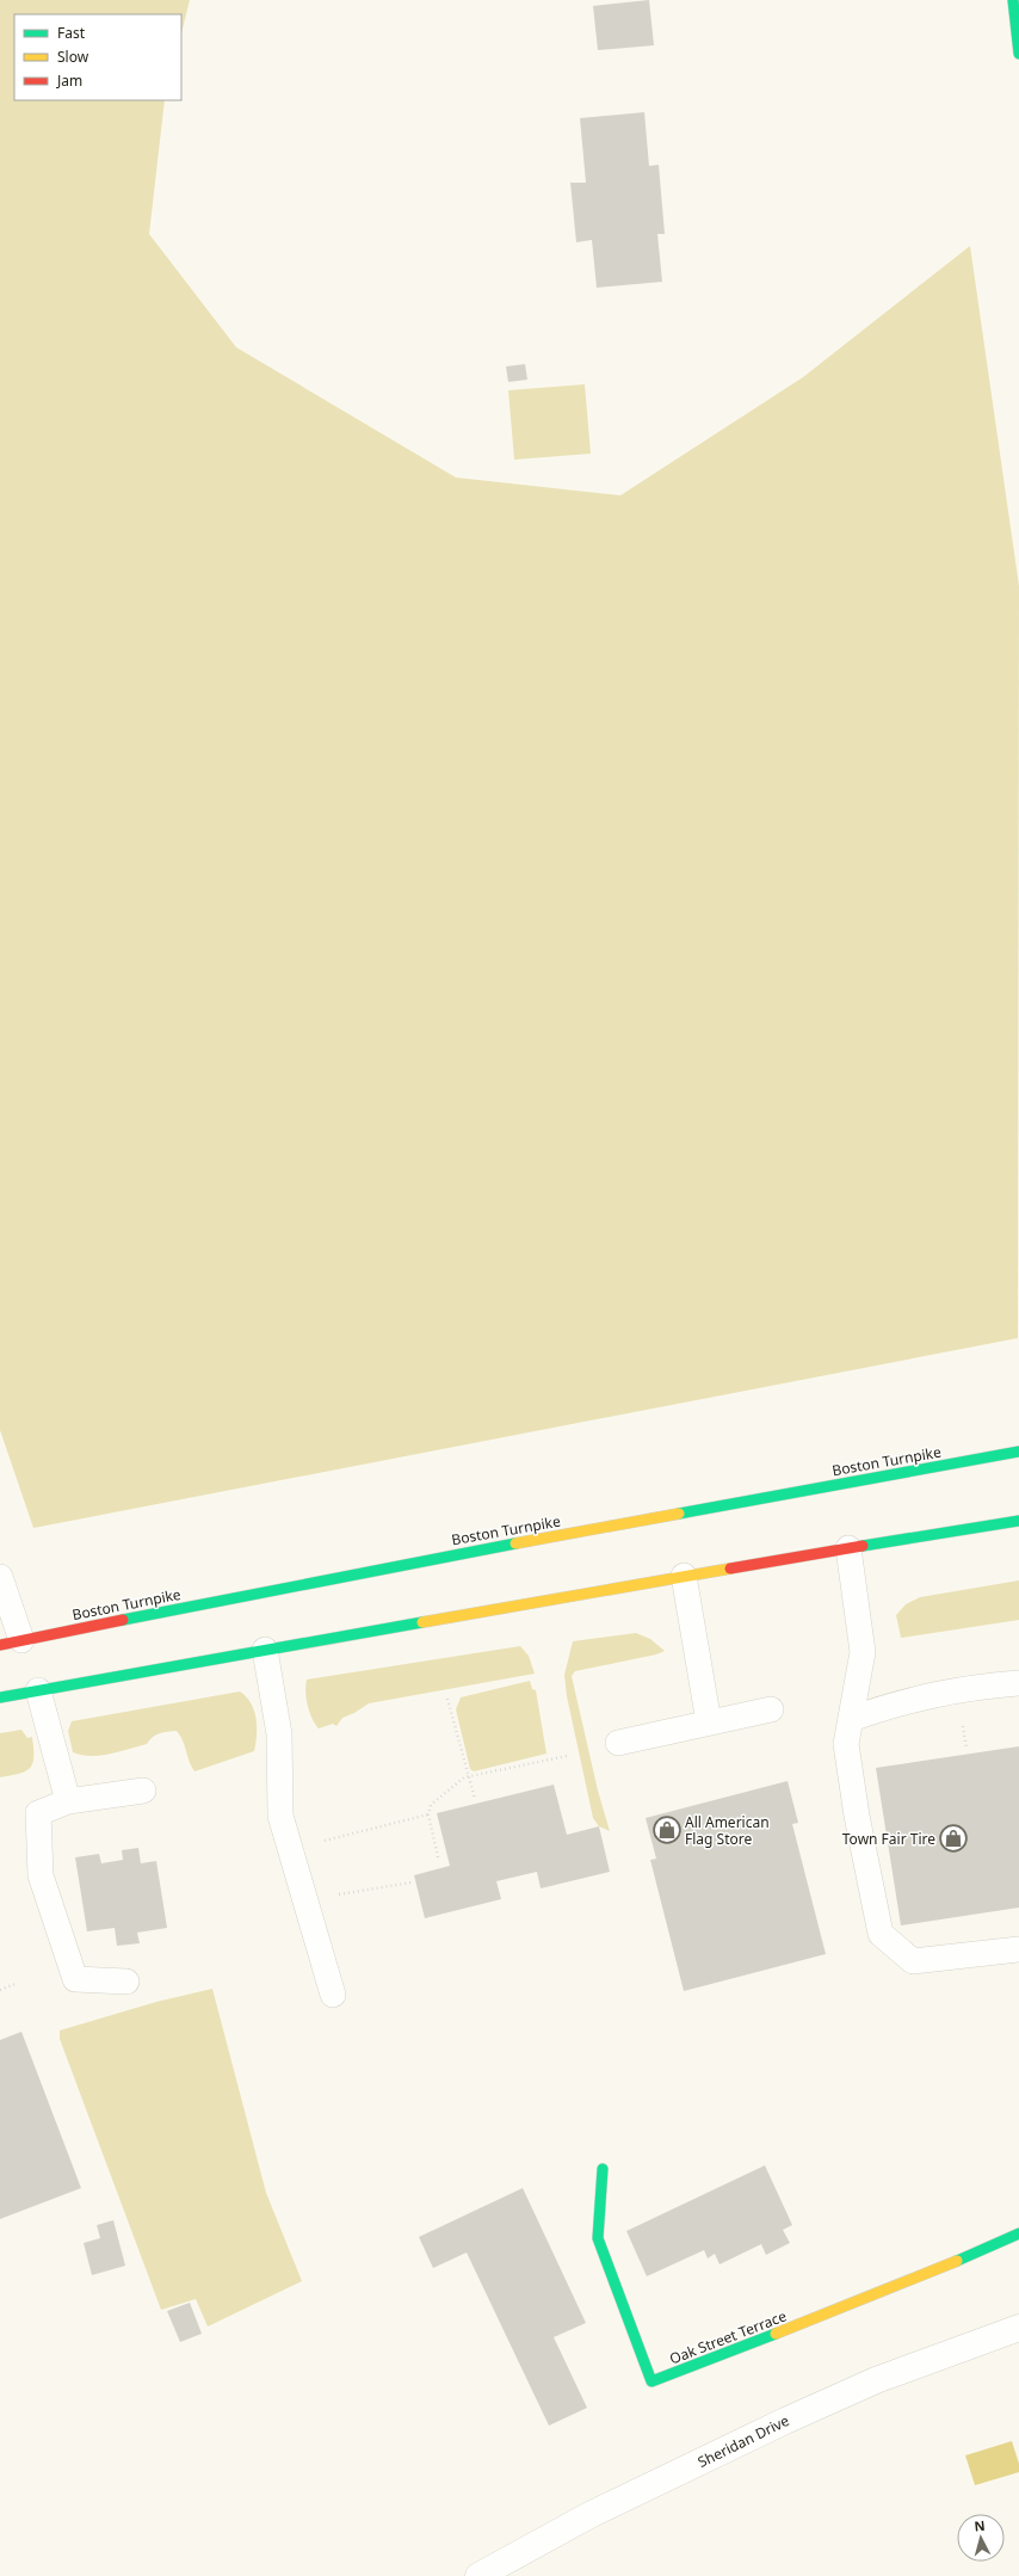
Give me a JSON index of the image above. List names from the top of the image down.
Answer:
{
  "streets": {
    "main road": ["Boston Turnpike", "Oak Street Terrace"],
    "street": ["Sheridan Drive"]
  },
  "places": {
    "shop": ["All American Flag Store", "Town Fair Tire"]
  },
  "legend": ["Fast", "Slow", "Jam"],
  "north": "top"
}
